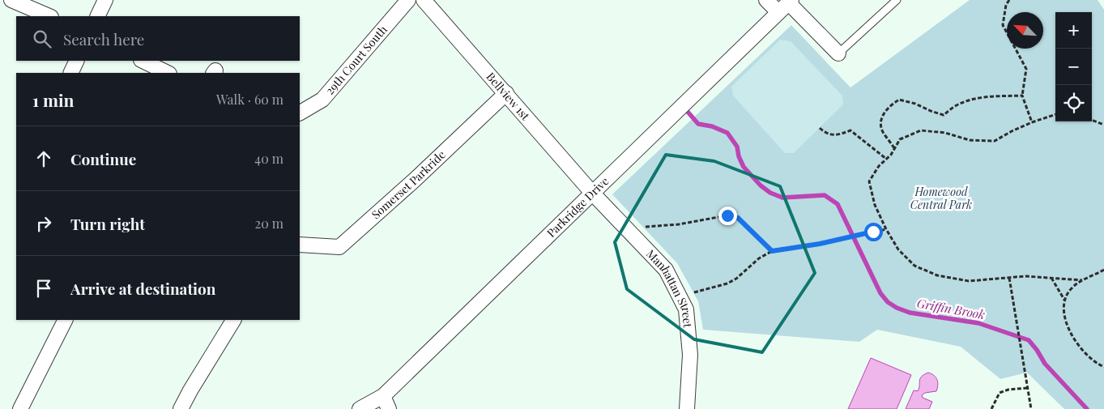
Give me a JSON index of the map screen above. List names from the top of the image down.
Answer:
{
  "streets": {
    "street": [
      "29th Court South",
      "Bellview 1st",
      "Somerset Parkride",
      "Parkridge Drive",
      "Manhattan Street"
    ]
  },
  "crossings": [
    ["Bellview 1st", "Somerset Parkride"],
    ["Bellview 1st", "Parkridge Drive"],
    ["Bellview 1st", "Manhattan Street"],
    ["Parkridge Drive", "Manhattan Street"]
  ],
  "water": ["Griffin Brook"],
  "parks": ["Homewood Central Park"],
  "north": "top left",
  "page": {
    "map_buttons": ["+", "−"],
    "search": "Search here",
    "heading": ["1 min", "Walk · 60 m"],
    "list": [
      ["Continue", "40 m"],
      ["Turn right", "20 m"],
      "Arrive at destination"
    ]
  }
}
